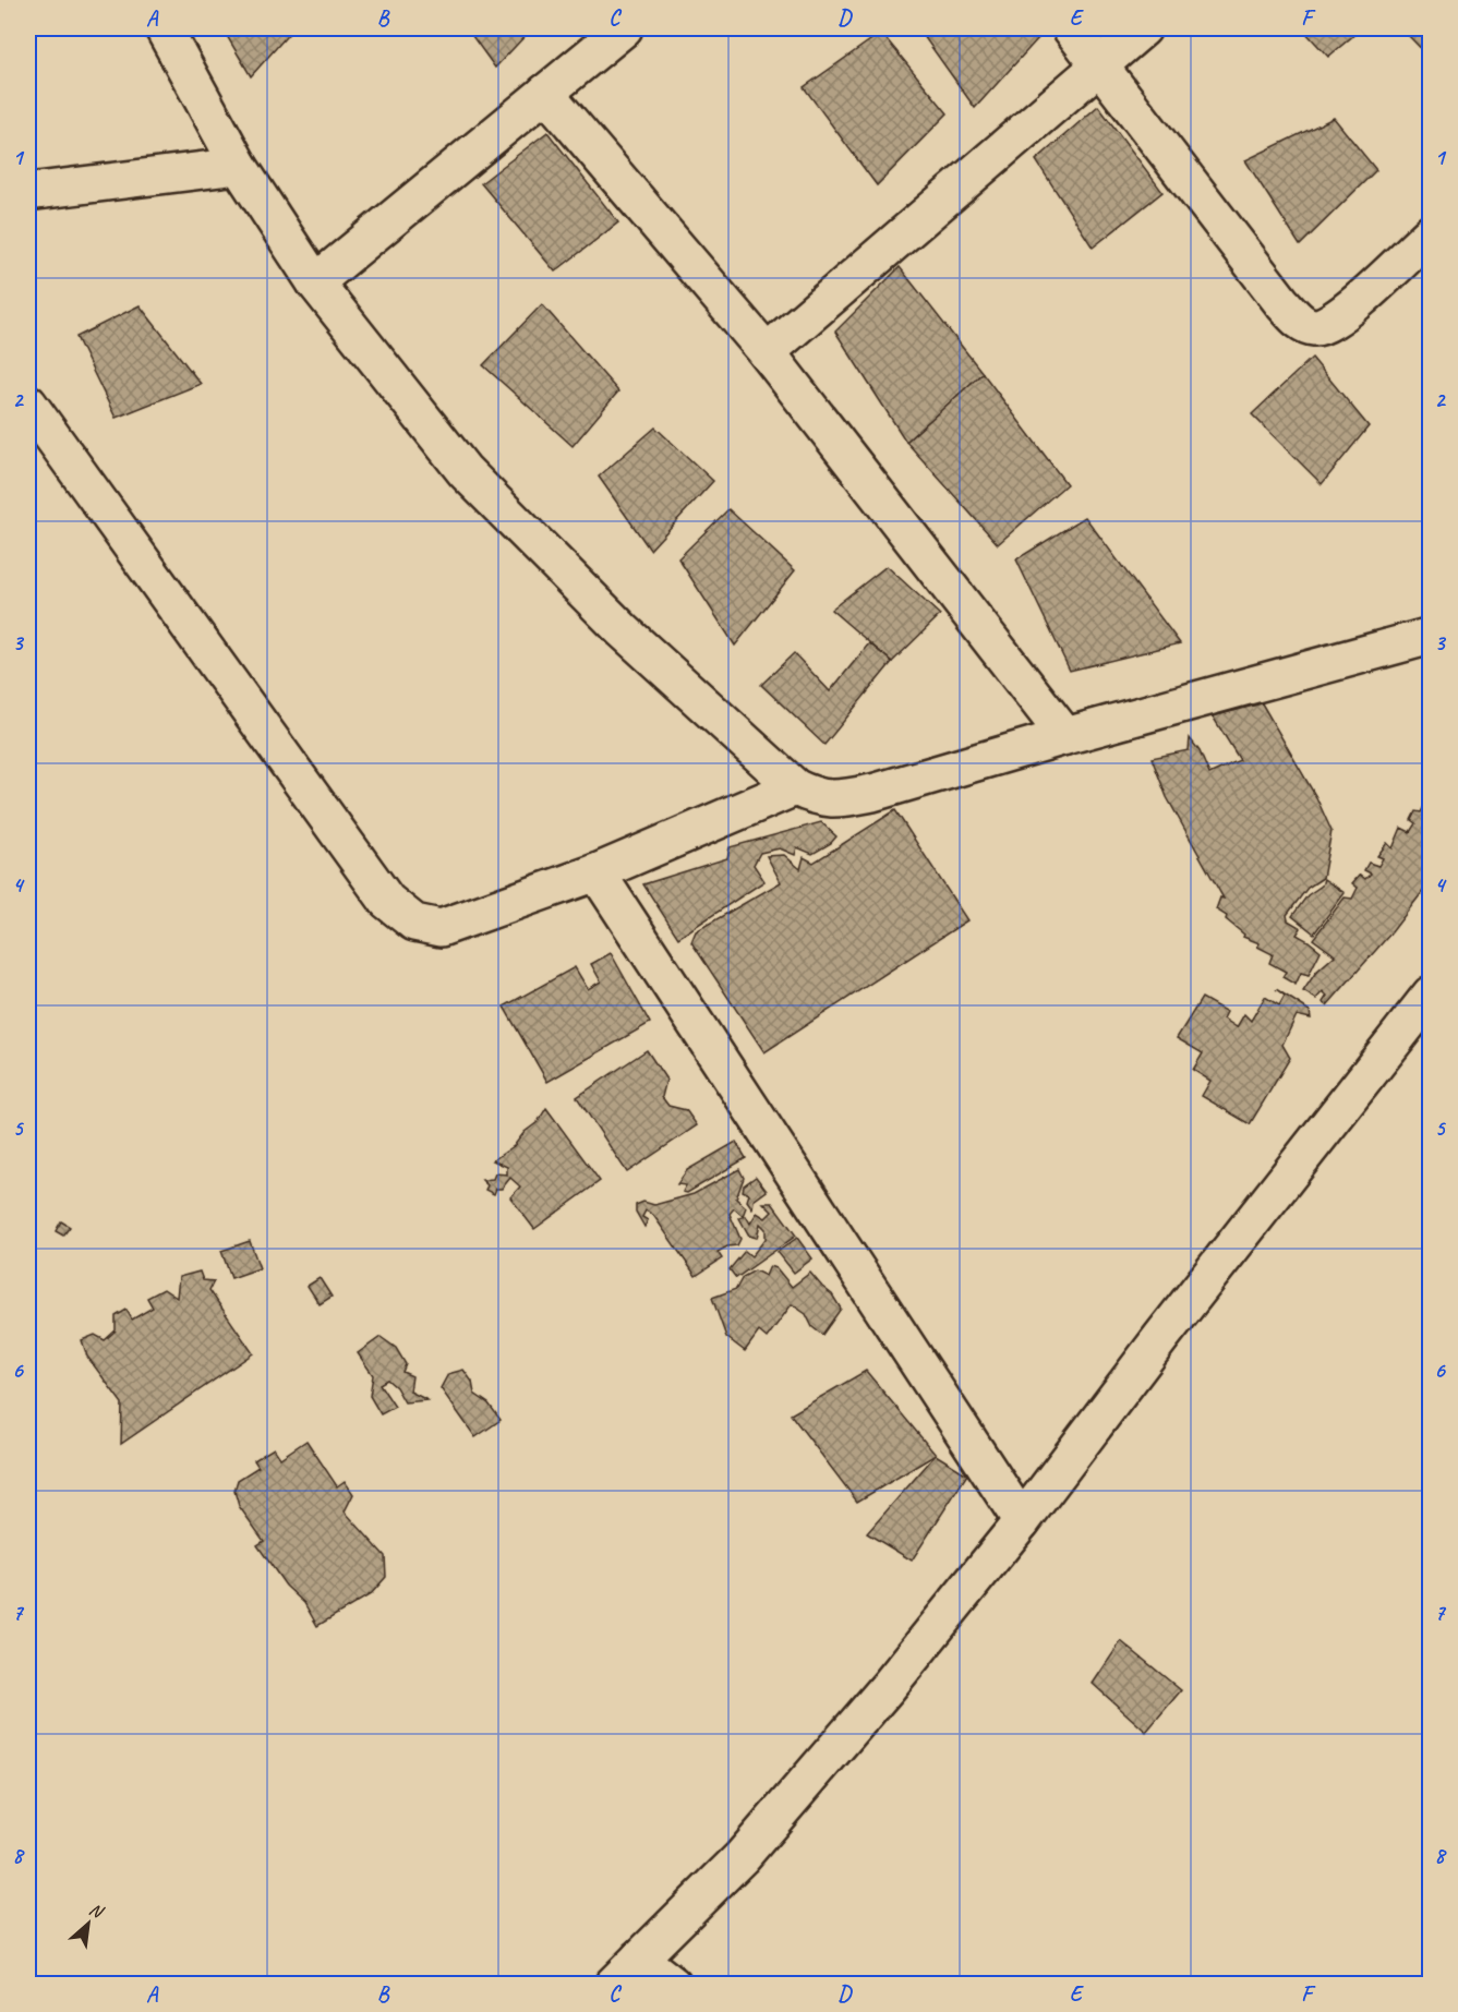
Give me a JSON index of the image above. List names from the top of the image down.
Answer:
{
  "north": "top right",
  "grid": {
    "columns": [
      "A",
      "B",
      "C",
      "D",
      "E",
      "F"
    ],
    "rows": [
      "1",
      "2",
      "3",
      "4",
      "5",
      "6",
      "7",
      "8"
    ]
  }
}
